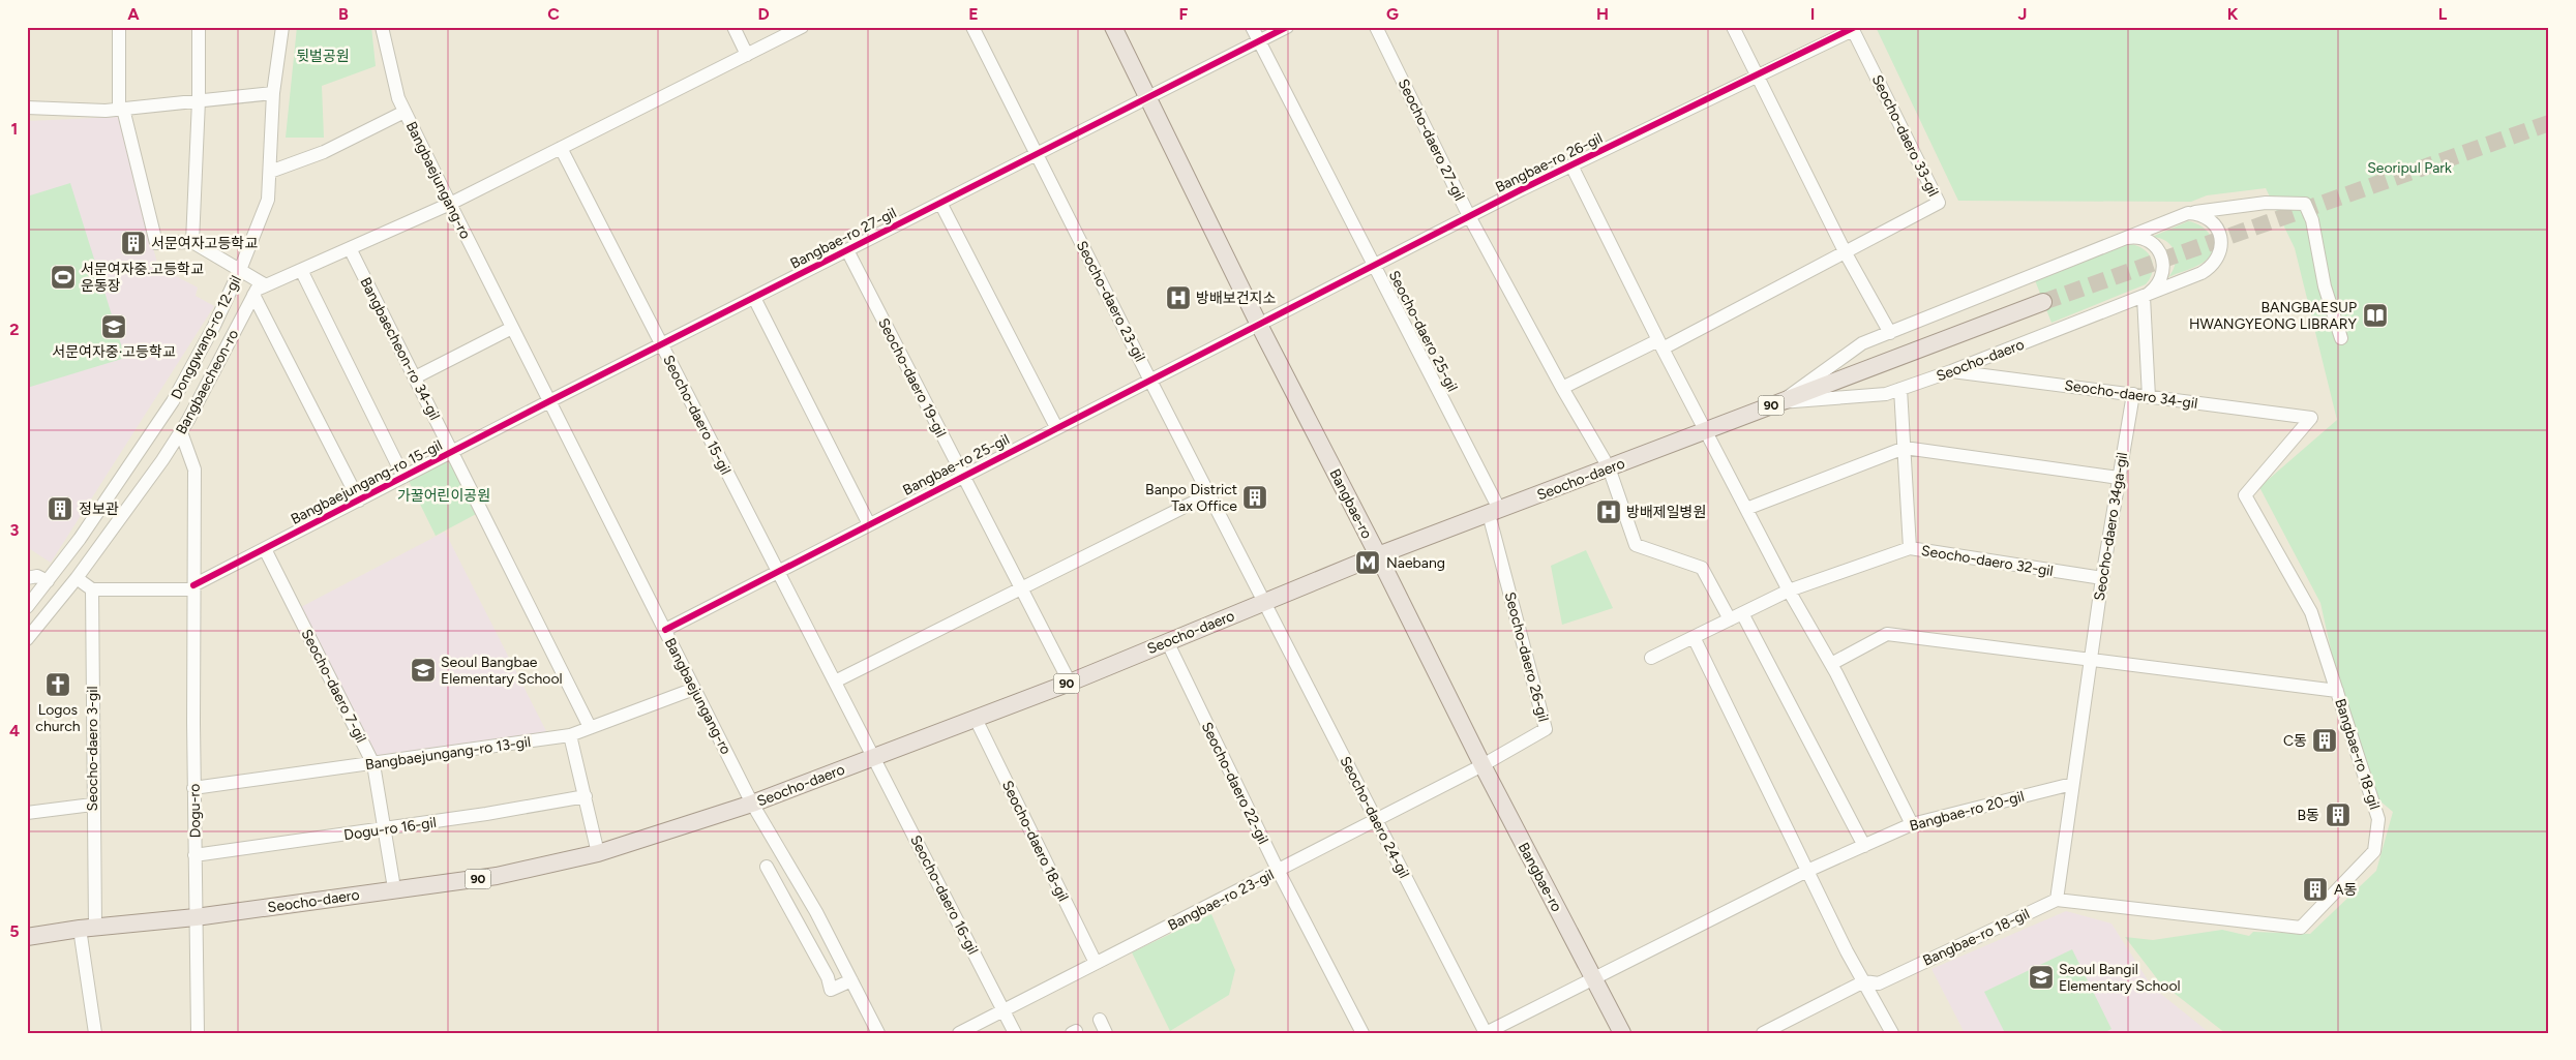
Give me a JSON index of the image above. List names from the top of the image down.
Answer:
{
  "streets": {
    "main road": ["Seocho-daero", "90", "Bangbae-ro"],
    "street": [
      "Seocho-daero 33-gil",
      "Seocho-daero 27-gil",
      "Bangbae-ro 26-gil",
      "Bangbaejungang-ro",
      "Bangbae-ro 27-gil",
      "Seocho-daero 23-gil",
      "Seocho-daero 25-gil",
      "Donggwang-ro 12-gil",
      "Bangbaecheon-ro 34-gil",
      "Seocho-daero 19-gil",
      "Bangbaecheon-ro",
      "Seocho-daero 34-gil",
      "Seocho-daero 15-gil",
      "Bangbae-ro 25-gil",
      "Bangbaejungang-ro 15-gil",
      "Seocho-daero 34ga-gil",
      "Seocho-daero 32-gil",
      "Seocho-daero 26-gil",
      "Seocho-daero 7-gil",
      "Seocho-daero 3-gil",
      "Bangbaejungang-ro 13-gil",
      "Bangbae-ro 18-gil",
      "Seocho-daero 22-gil",
      "Dogu-ro",
      "Bangbae-ro 20-gil",
      "Seocho-daero 24-gil",
      "Dogu-ro 16-gil",
      "Seocho-daero 18-gil",
      "Seocho-daero 16-gil",
      "Bangbae-ro 23-gil"
    ]
  },
  "crossings": [
    ["Seocho-daero 33-gil", "Bangbae-ro 26-gil"],
    ["Seocho-daero 27-gil", "Bangbae-ro 26-gil"],
    ["Seocho-daero 27-gil", "Seocho-daero"],
    ["Bangbae-ro 26-gil", "Seocho-daero 25-gil"],
    ["Bangbae-ro 26-gil", "Bangbae-ro 25-gil"],
    ["Bangbae-ro 26-gil", "Bangbae-ro"],
    ["Bangbaejungang-ro", "Bangbae-ro 27-gil"],
    ["Bangbaejungang-ro", "Seocho-daero"],
    ["Bangbaejungang-ro", "Bangbaecheon-ro"],
    ["Bangbaejungang-ro", "Bangbae-ro 25-gil"],
    ["Bangbaejungang-ro", "Bangbaejungang-ro 15-gil"],
    ["Bangbaejungang-ro", "Bangbaejungang-ro 13-gil"],
    ["Bangbae-ro 27-gil", "Seocho-daero 23-gil"],
    ["Bangbae-ro 27-gil", "Seocho-daero 25-gil"],
    ["Bangbae-ro 27-gil", "Seocho-daero 19-gil"],
    ["Bangbae-ro 27-gil", "Seocho-daero 15-gil"],
    ["Bangbae-ro 27-gil", "Bangbaejungang-ro 15-gil"],
    ["Bangbae-ro 27-gil", "Bangbae-ro"],
    ["Seocho-daero 23-gil", "Seocho-daero"],
    ["Seocho-daero 23-gil", "Bangbae-ro 25-gil"],
    ["Seocho-daero 23-gil", "Seocho-daero 24-gil"],
    ["Seocho-daero 25-gil", "Seocho-daero"],
    ["Seocho-daero 25-gil", "Seocho-daero 26-gil"],
    ["Bangbaecheon-ro 34-gil", "Bangbaecheon-ro"],
    ["Bangbaecheon-ro 34-gil", "Bangbaejungang-ro 15-gil"],
    ["Bangbaecheon-ro 34-gil", "Bangbaejungang-ro 13-gil"],
    ["Seocho-daero", "Seocho-daero 19-gil"],
    ["Seocho-daero", "Seocho-daero 34-gil"],
    ["Seocho-daero", "Seocho-daero 15-gil"],
    ["Seocho-daero", "Bangbae-ro"],
    ["Seocho-daero", "Seocho-daero 32-gil"],
    ["Seocho-daero", "Seocho-daero 26-gil"],
    ["Seocho-daero", "Seocho-daero 7-gil"],
    ["Seocho-daero", "Seocho-daero 3-gil"],
    ["Seocho-daero", "Seocho-daero 22-gil"],
    ["Seocho-daero", "Dogu-ro"],
    ["Seocho-daero", "Seocho-daero 24-gil"],
    ["Seocho-daero", "Seocho-daero 18-gil"],
    ["Seocho-daero", "Seocho-daero 16-gil"],
    ["Seocho-daero 19-gil", "Bangbae-ro 25-gil"],
    ["Bangbaecheon-ro", "Seocho-daero 15-gil"],
    ["Bangbaecheon-ro", "Dogu-ro"],
    ["Seocho-daero 34-gil", "Seocho-daero 34ga-gil"],
    ["Seocho-daero 34-gil", "Bangbae-ro 18-gil"],
    ["Seocho-daero 15-gil", "Bangbae-ro 25-gil"],
    ["Seocho-daero 15-gil", "Seocho-daero 16-gil"],
    ["Bangbae-ro 25-gil", "Bangbae-ro"],
    ["Bangbaejungang-ro 15-gil", "Seocho-daero 7-gil"],
    ["Bangbaejungang-ro 15-gil", "Dogu-ro"],
    ["Bangbae-ro", "Seocho-daero 26-gil"],
    ["Bangbae-ro", "Bangbae-ro 20-gil"],
    ["Bangbae-ro", "Bangbae-ro 23-gil"],
    ["Seocho-daero 34ga-gil", "Seocho-daero 32-gil"],
    ["Seocho-daero 34ga-gil", "Bangbae-ro 18-gil"],
    ["Seocho-daero 34ga-gil", "Bangbae-ro 20-gil"],
    ["Seocho-daero 26-gil", "Bangbae-ro 23-gil"],
    ["Seocho-daero 7-gil", "Bangbaejungang-ro 13-gil"],
    ["Seocho-daero 7-gil", "Dogu-ro 16-gil"],
    ["Bangbaejungang-ro 13-gil", "Dogu-ro"],
    ["Seocho-daero 22-gil", "Bangbae-ro 23-gil"],
    ["Dogu-ro", "Dogu-ro 16-gil"],
    ["Bangbae-ro 20-gil", "Seocho-daero 24-gil"],
    ["Seocho-daero 24-gil", "Bangbae-ro 23-gil"],
    ["Seocho-daero 18-gil", "Bangbae-ro 23-gil"],
    ["Seocho-daero 16-gil", "Bangbae-ro 23-gil"]
  ],
  "parks": ["뒷벌공원", "Seoripul Park", "가꿀어린이공원"],
  "places": {
    "building": [
      "서문여자고등학교",
      "Banpo District Tax Office",
      "정보관",
      "C동",
      "B동",
      "A동"
    ],
    "sports": ["서문여자중.고등학교 운동장"],
    "hospital": ["방배보건지소", "방배제일병원"],
    "library": ["BANGBAESUP HWANGYEONG LIBRARY"],
    "school or university": ["서문여자중·고등학교", "Seoul Bangbae Elementary School", "Seoul Bangil Elementary School"],
    "metro station": ["Naebang"],
    "church": ["Logos church"]
  },
  "grid": {
    "columns": [
      "A",
      "B",
      "C",
      "D",
      "E",
      "F",
      "G",
      "H",
      "I",
      "J",
      "K",
      "L"
    ],
    "rows": [
      "1",
      "2",
      "3",
      "4",
      "5"
    ]
  }
}
